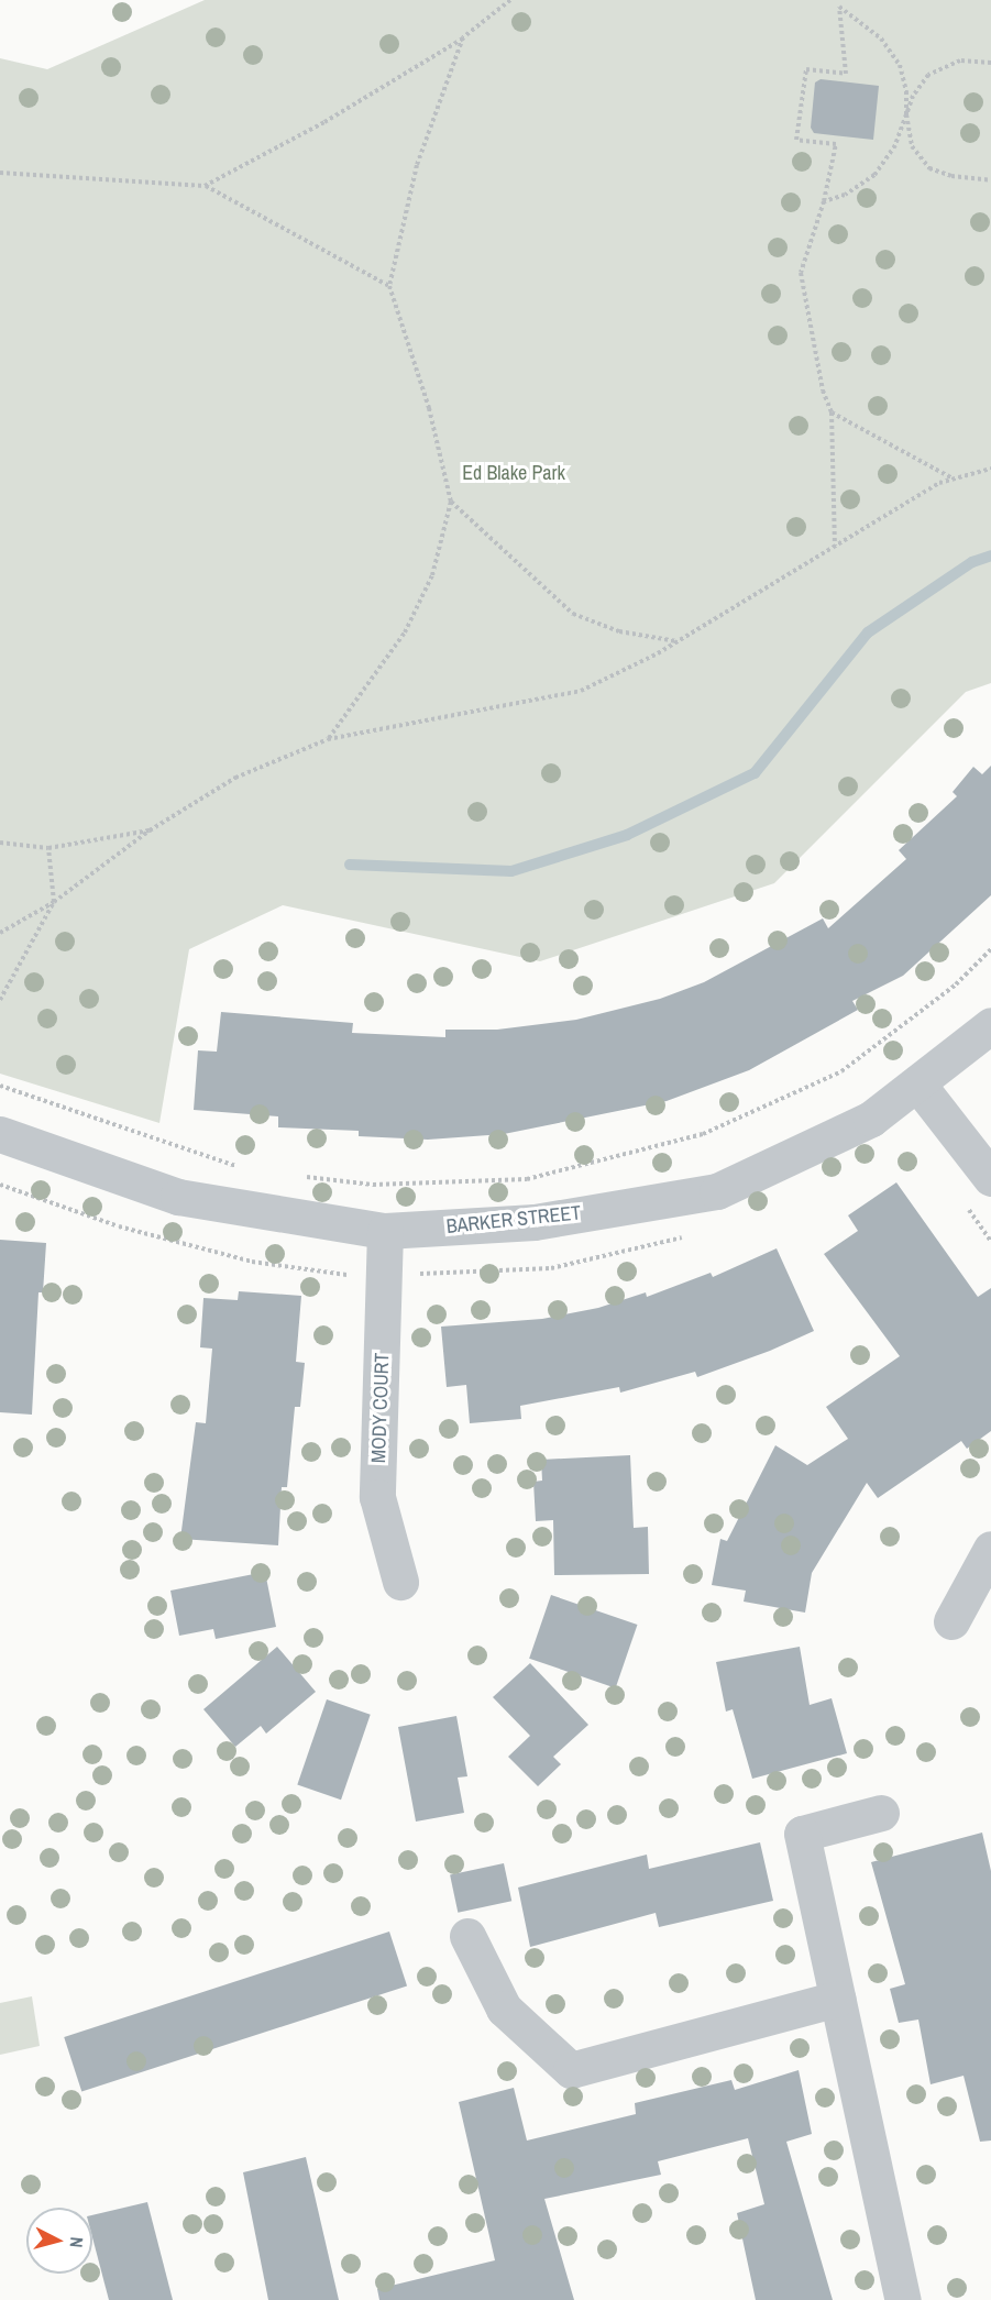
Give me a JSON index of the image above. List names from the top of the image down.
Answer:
{
  "streets": {
    "street": ["BARKER STREET", "MODY COURT"]
  },
  "crossings": [
    ["BARKER STREET", "MODY COURT"]
  ],
  "parks": ["Ed Blake Park"],
  "north": "right"
}
